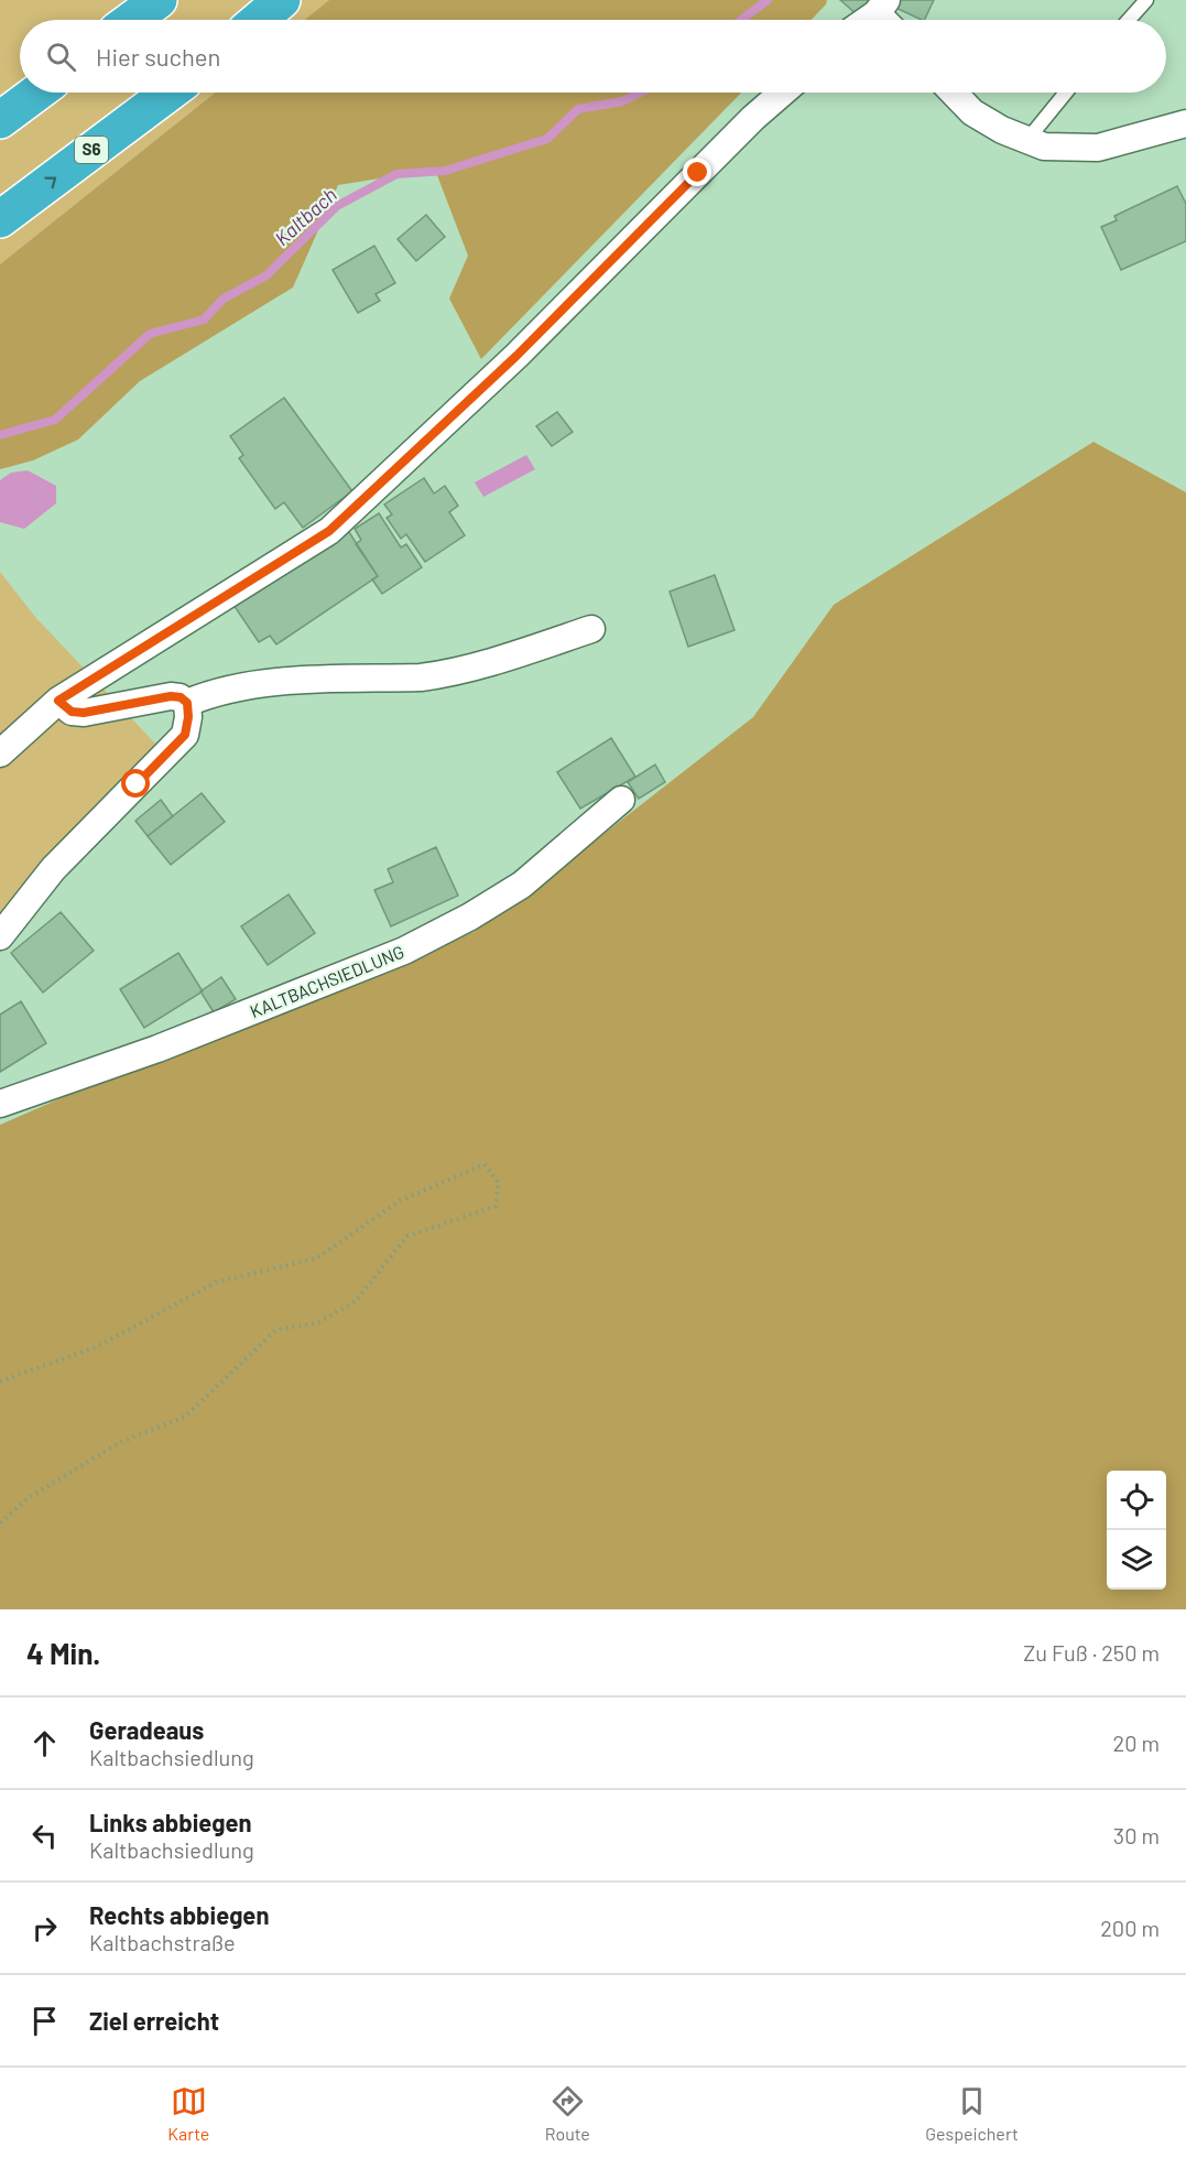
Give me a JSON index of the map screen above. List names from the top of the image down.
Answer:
{
  "streets": {
    "highway": ["S6"],
    "street": ["KALTBACHSIEDLUNG"]
  },
  "water": ["Kaltbach"],
  "page": {
    "search": "Hier suchen",
    "heading": ["4 Min.", "Zu Fuß · 250 m"],
    "list": [
      ["Geradeaus", "Kaltbachsiedlung", "20 m"],
      ["Links abbiegen", "Kaltbachsiedlung", "30 m"],
      ["Rechts abbiegen", "Kaltbachstraße", "200 m"],
      "Ziel erreicht"
    ],
    "nav": ["Karte", "Route", "Gespeichert"]
  }
}
